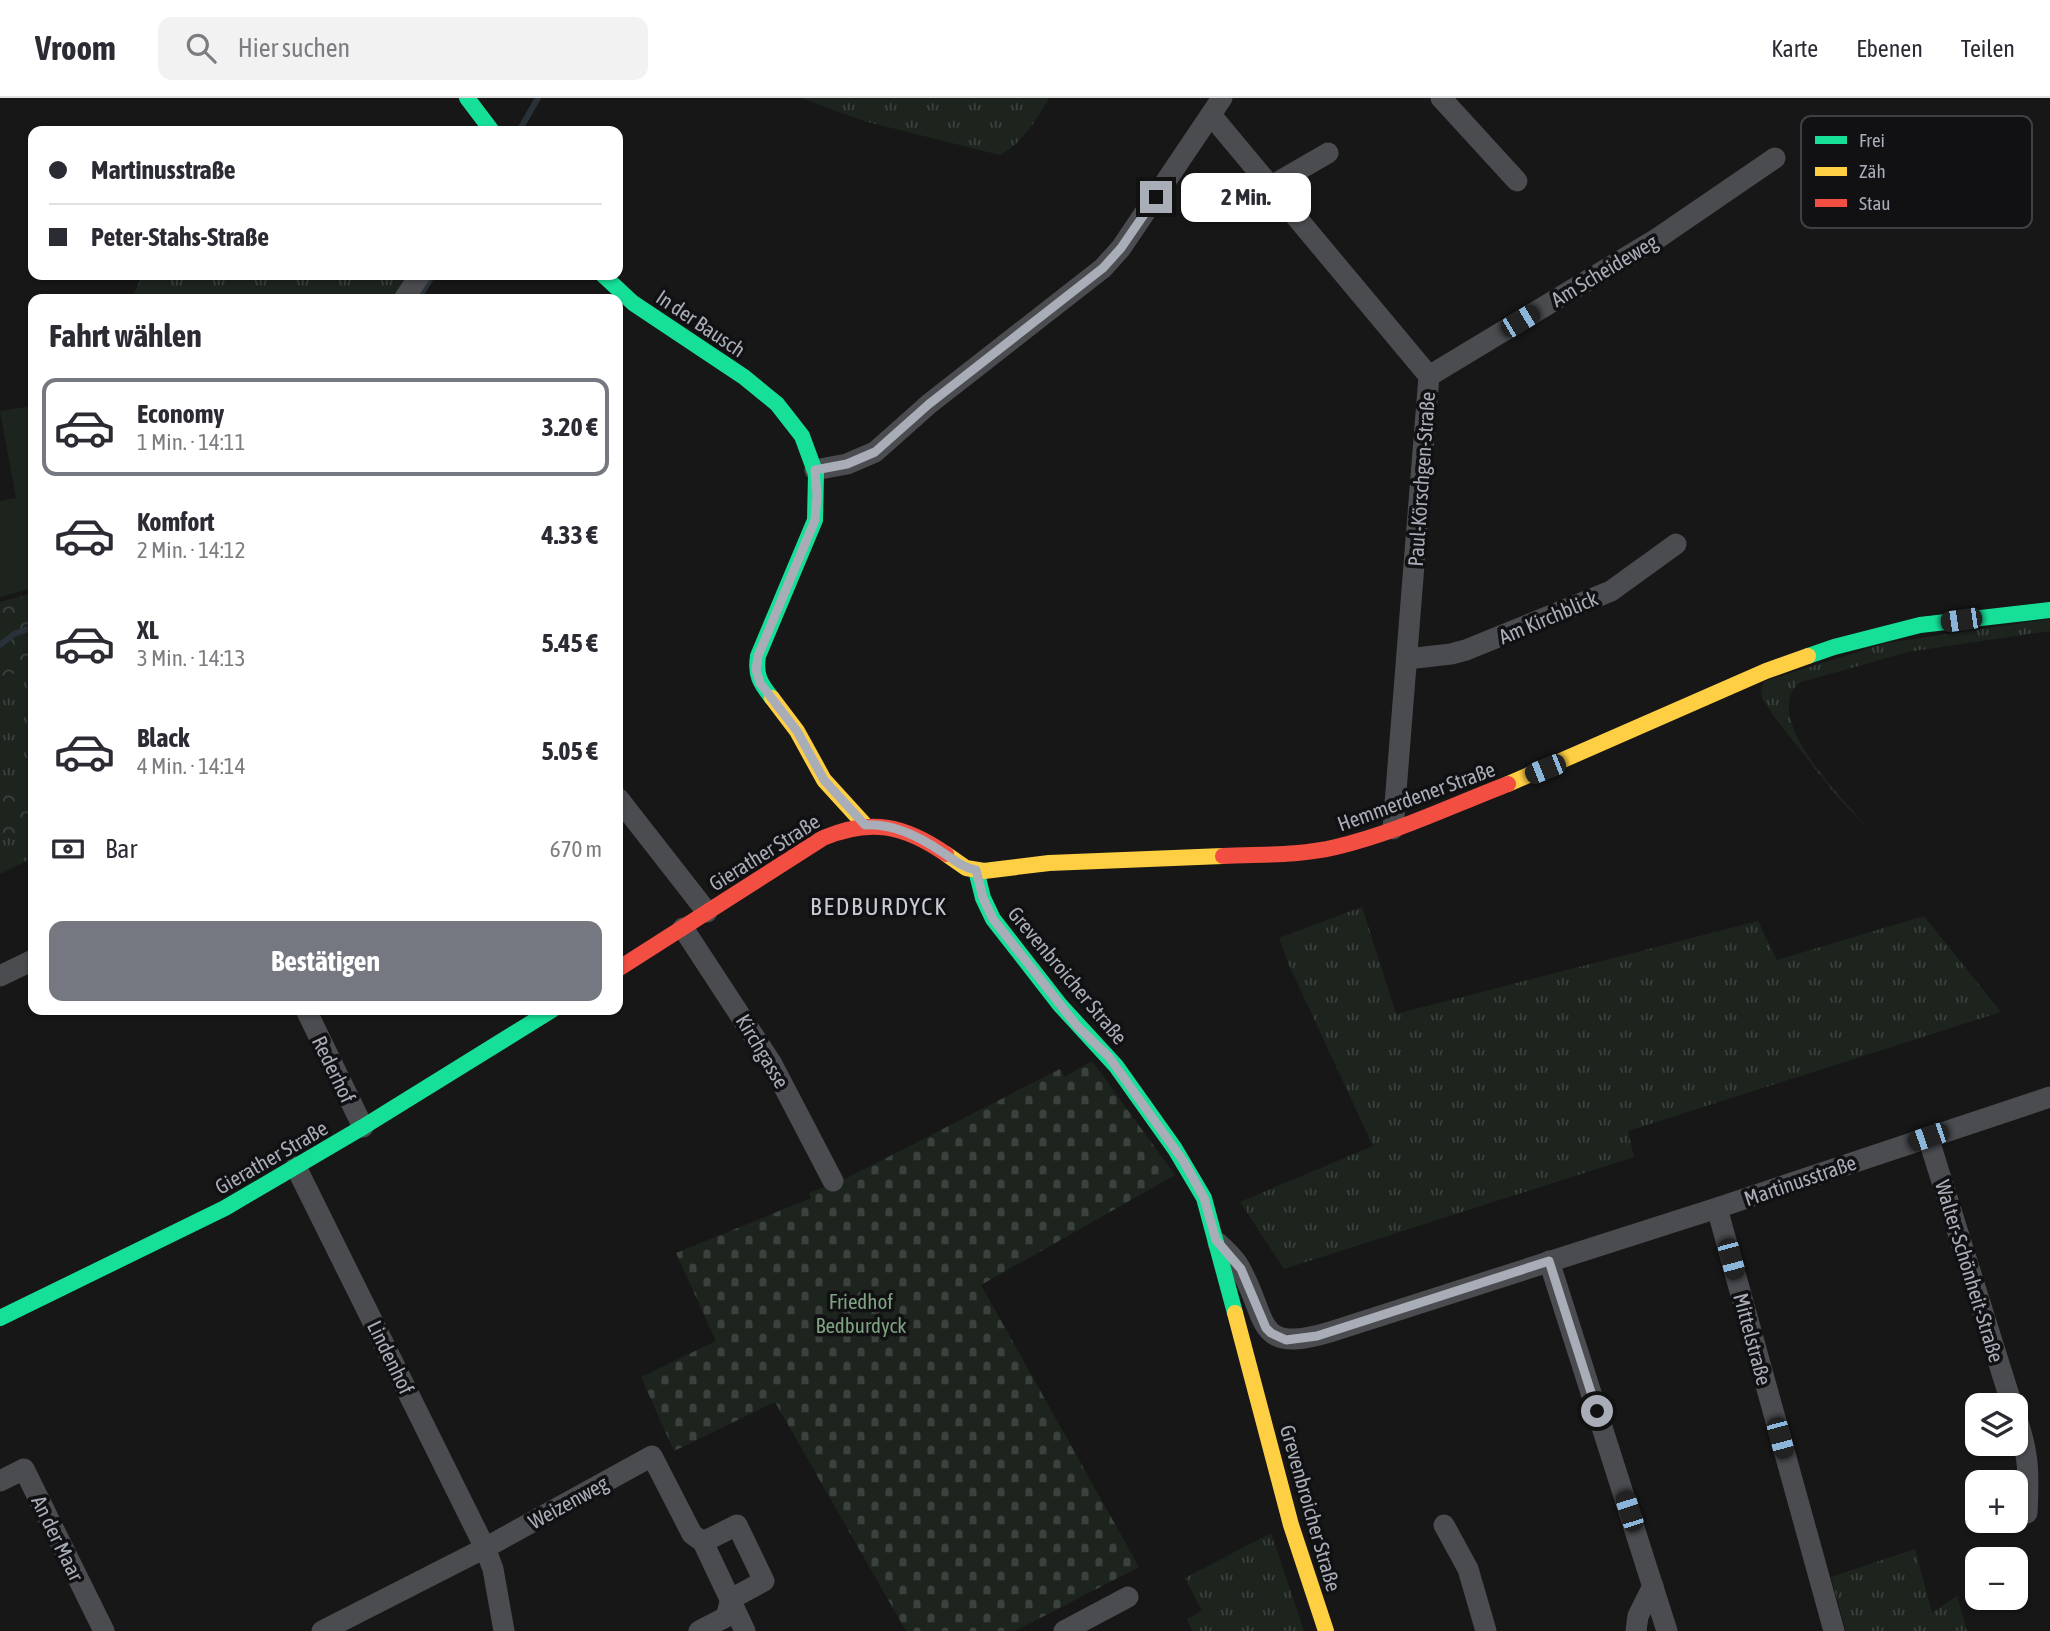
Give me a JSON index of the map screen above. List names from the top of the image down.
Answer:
{
  "streets": {
    "main road": [
      "In der Bausch",
      "Hemmerdener Straße",
      "Gierather Straße",
      "Grevenbroicher Straße"
    ],
    "street": [
      "Am Scheideweg",
      "Paul-Körschgen-Straße",
      "Am Kirchblick",
      "Kirchgasse",
      "Rederhof",
      "Martinusstraße",
      "Walter-Schönheit-Straße",
      "Mittelstraße",
      "Lindenhof",
      "Weizenweg",
      "An der Maar"
    ]
  },
  "crossings": [
    ["Am Scheideweg", "Paul-Körschgen-Straße"],
    ["Paul-Körschgen-Straße", "Am Kirchblick"],
    ["Paul-Körschgen-Straße", "Hemmerdener Straße"],
    ["Hemmerdener Straße", "Grevenbroicher Straße"],
    ["Gierather Straße", "Kirchgasse"],
    ["Gierather Straße", "Rederhof"],
    ["Gierather Straße", "Lindenhof"],
    ["Grevenbroicher Straße", "Martinusstraße"],
    ["Martinusstraße", "Walter-Schönheit-Straße"],
    ["Martinusstraße", "Mittelstraße"],
    ["Lindenhof", "Weizenweg"]
  ],
  "districts": ["BEDBURDYCK"],
  "parks": ["Friedhof Bedburdyck"],
  "legend": ["Frei", "Zäh", "Stau"],
  "page": {
    "header": "Vroom",
    "search": "Hier suchen",
    "nav": ["Karte", "Ebenen", "Teilen"],
    "banner": ["Martinusstraße", "Peter-Stahs-Straße"],
    "bubble": "2 Min.",
    "heading": "Fahrt wählen",
    "list": [
      {
        "name": "Economy",
        "note": "1 Min. · 14:11",
        "value": "3.20 €"
      },
      {
        "name": "Komfort",
        "note": "2 Min. · 14:12",
        "value": "4.33 €"
      },
      {
        "name": "XL",
        "note": "3 Min. · 14:13",
        "value": "5.45 €"
      },
      {
        "name": "Black",
        "note": "4 Min. · 14:14",
        "value": "5.05 €"
      }
    ],
    "pay": ["Bar", "670 m"],
    "buttons": "Bestätigen",
    "map_buttons": ["+", "−"]
  }
}
